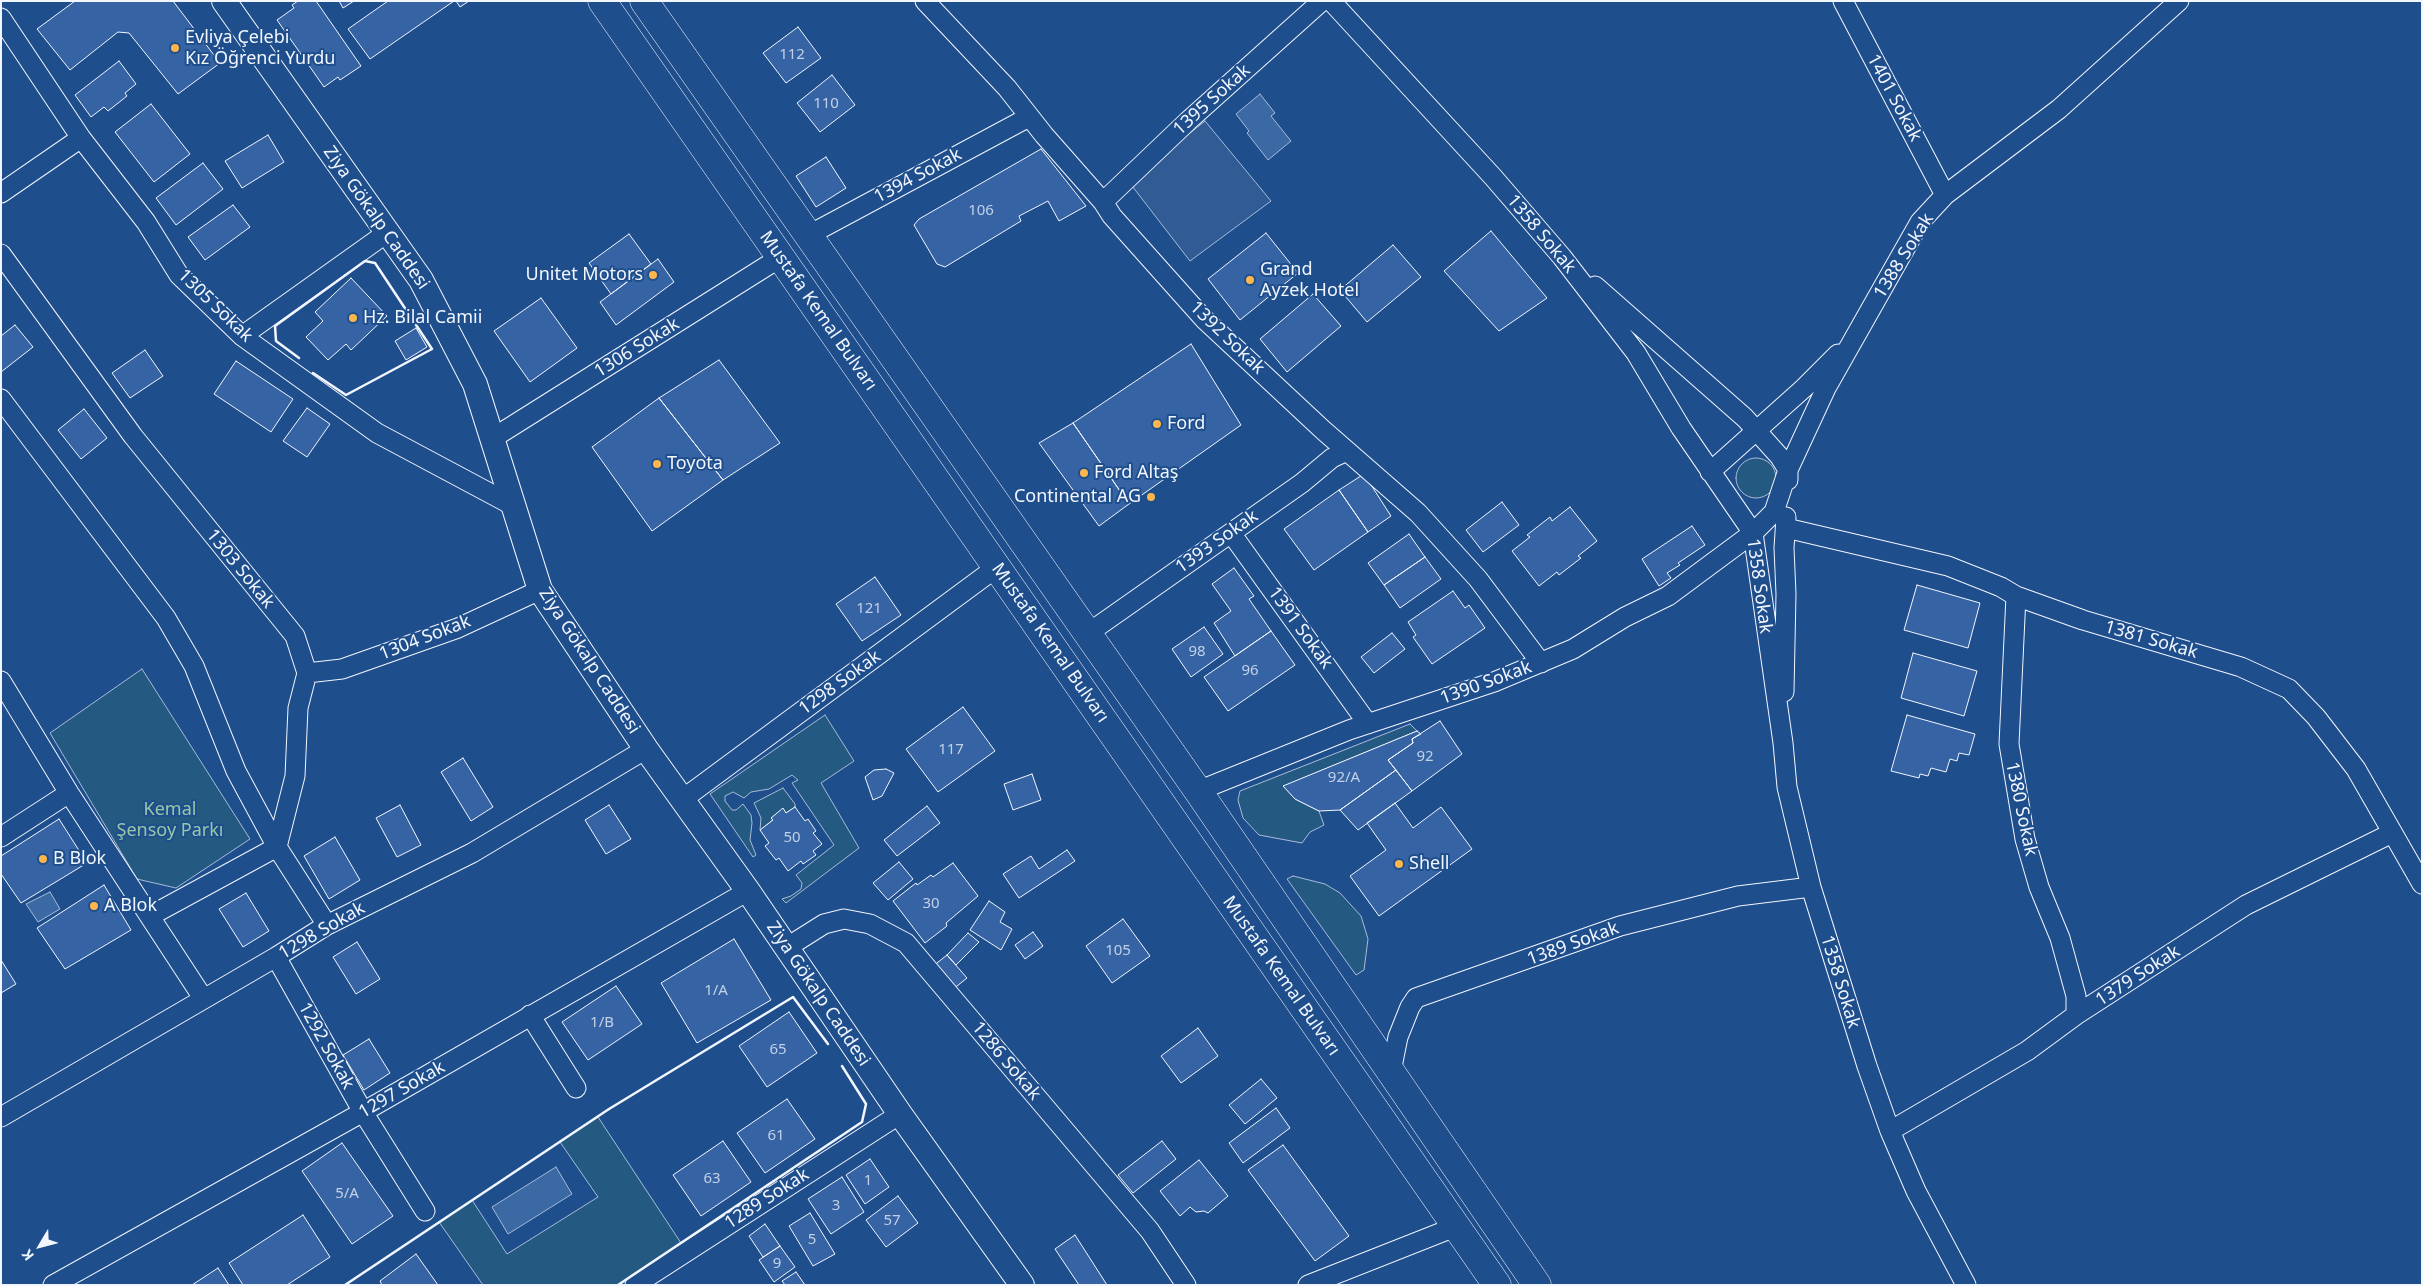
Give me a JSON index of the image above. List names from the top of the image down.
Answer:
{
  "streets": {
    "highway": ["Mustafa Kemal Bulvarı"],
    "street": [
      "1401 Sokak",
      "1395 Sokak",
      "1394 Sokak",
      "Ziya Gökalp Caddesi",
      "1358 Sokak",
      "1388 Sokak",
      "1305 Sokak",
      "1392 Sokak",
      "1306 Sokak",
      "1393 Sokak",
      "1303 Sokak",
      "1391 Sokak",
      "1304 Sokak",
      "1381 Sokak",
      "1298 Sokak",
      "1390 Sokak",
      "1380 Sokak",
      "1389 Sokak",
      "1379 Sokak",
      "1292 Sokak",
      "1286 Sokak",
      "1297 Sokak",
      "1289 Sokak"
    ]
  },
  "crossings": [
    ["1401 Sokak", "1388 Sokak"],
    ["1395 Sokak", "1392 Sokak"],
    ["1394 Sokak", "Mustafa Kemal Bulvarı"],
    ["1394 Sokak", "1392 Sokak"],
    ["Ziya Gökalp Caddesi", "1305 Sokak"],
    ["Ziya Gökalp Caddesi", "1306 Sokak"],
    ["Ziya Gökalp Caddesi", "1304 Sokak"],
    ["Ziya Gökalp Caddesi", "1298 Sokak"],
    ["Ziya Gökalp Caddesi", "1286 Sokak"],
    ["Ziya Gökalp Caddesi", "1297 Sokak"],
    ["Ziya Gökalp Caddesi", "1289 Sokak"],
    ["1358 Sokak", "1388 Sokak"],
    ["1358 Sokak", "1390 Sokak"],
    ["1358 Sokak", "1389 Sokak"],
    ["1358 Sokak", "1379 Sokak"],
    ["1388 Sokak", "1390 Sokak"],
    ["Mustafa Kemal Bulvarı", "1306 Sokak"],
    ["Mustafa Kemal Bulvarı", "1393 Sokak"],
    ["Mustafa Kemal Bulvarı", "1298 Sokak"],
    ["Mustafa Kemal Bulvarı", "1390 Sokak"],
    ["Mustafa Kemal Bulvarı", "1389 Sokak"],
    ["1392 Sokak", "1393 Sokak"],
    ["1392 Sokak", "1390 Sokak"],
    ["1393 Sokak", "1391 Sokak"],
    ["1303 Sokak", "1304 Sokak"],
    ["1391 Sokak", "1390 Sokak"],
    ["1381 Sokak", "1380 Sokak"],
    ["1381 Sokak", "1379 Sokak"],
    ["1298 Sokak", "1292 Sokak"],
    ["1380 Sokak", "1379 Sokak"],
    ["1292 Sokak", "1297 Sokak"]
  ],
  "parks": ["Kemal Şensoy Parkı"],
  "places": [
    "Evliya Çelebi Kız Öğrenci Yurdu",
    "Unitet Motors",
    "Grand Ayzek Hotel",
    "Hz. Bilal Camii",
    "Ford",
    "Toyota",
    "Ford Altaş",
    "Continental AG",
    "B Blok",
    "Shell",
    "A Blok"
  ],
  "house_numbers": [
    "112",
    "110",
    "106",
    "121",
    "98",
    "96",
    "117",
    "92",
    "92/A",
    "50",
    "30",
    "105",
    "1/A",
    "1/B",
    "65",
    "61",
    "63",
    "1",
    "5/A",
    "3",
    "57",
    "5",
    "9"
  ],
  "north": "bottom left"
}
